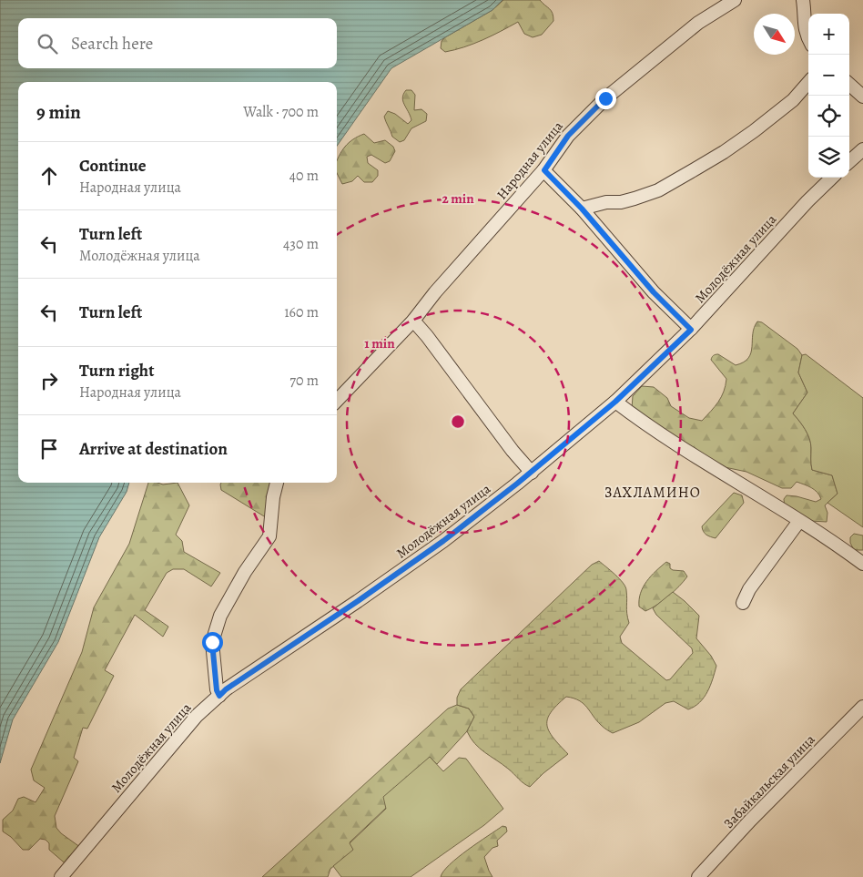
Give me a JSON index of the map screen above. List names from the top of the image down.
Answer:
{
  "streets": {
    "street": ["Народная улица", "Молодёжная улица", "Забайкальская улица"]
  },
  "districts": ["ЗАХЛАМИНО"],
  "north": "bottom right",
  "page": {
    "map_buttons": ["+", "−"],
    "search": "Search here",
    "heading": ["9 min", "Walk · 700 m"],
    "list": [
      ["Continue", "Народная улица", "40 m"],
      ["Turn left", "Молодёжная улица", "430 m"],
      ["Turn left", "160 m"],
      ["Turn right", "Народная улица", "70 m"],
      "Arrive at destination"
    ]
  },
  "rings": ["2 min", "1 min"]
}
